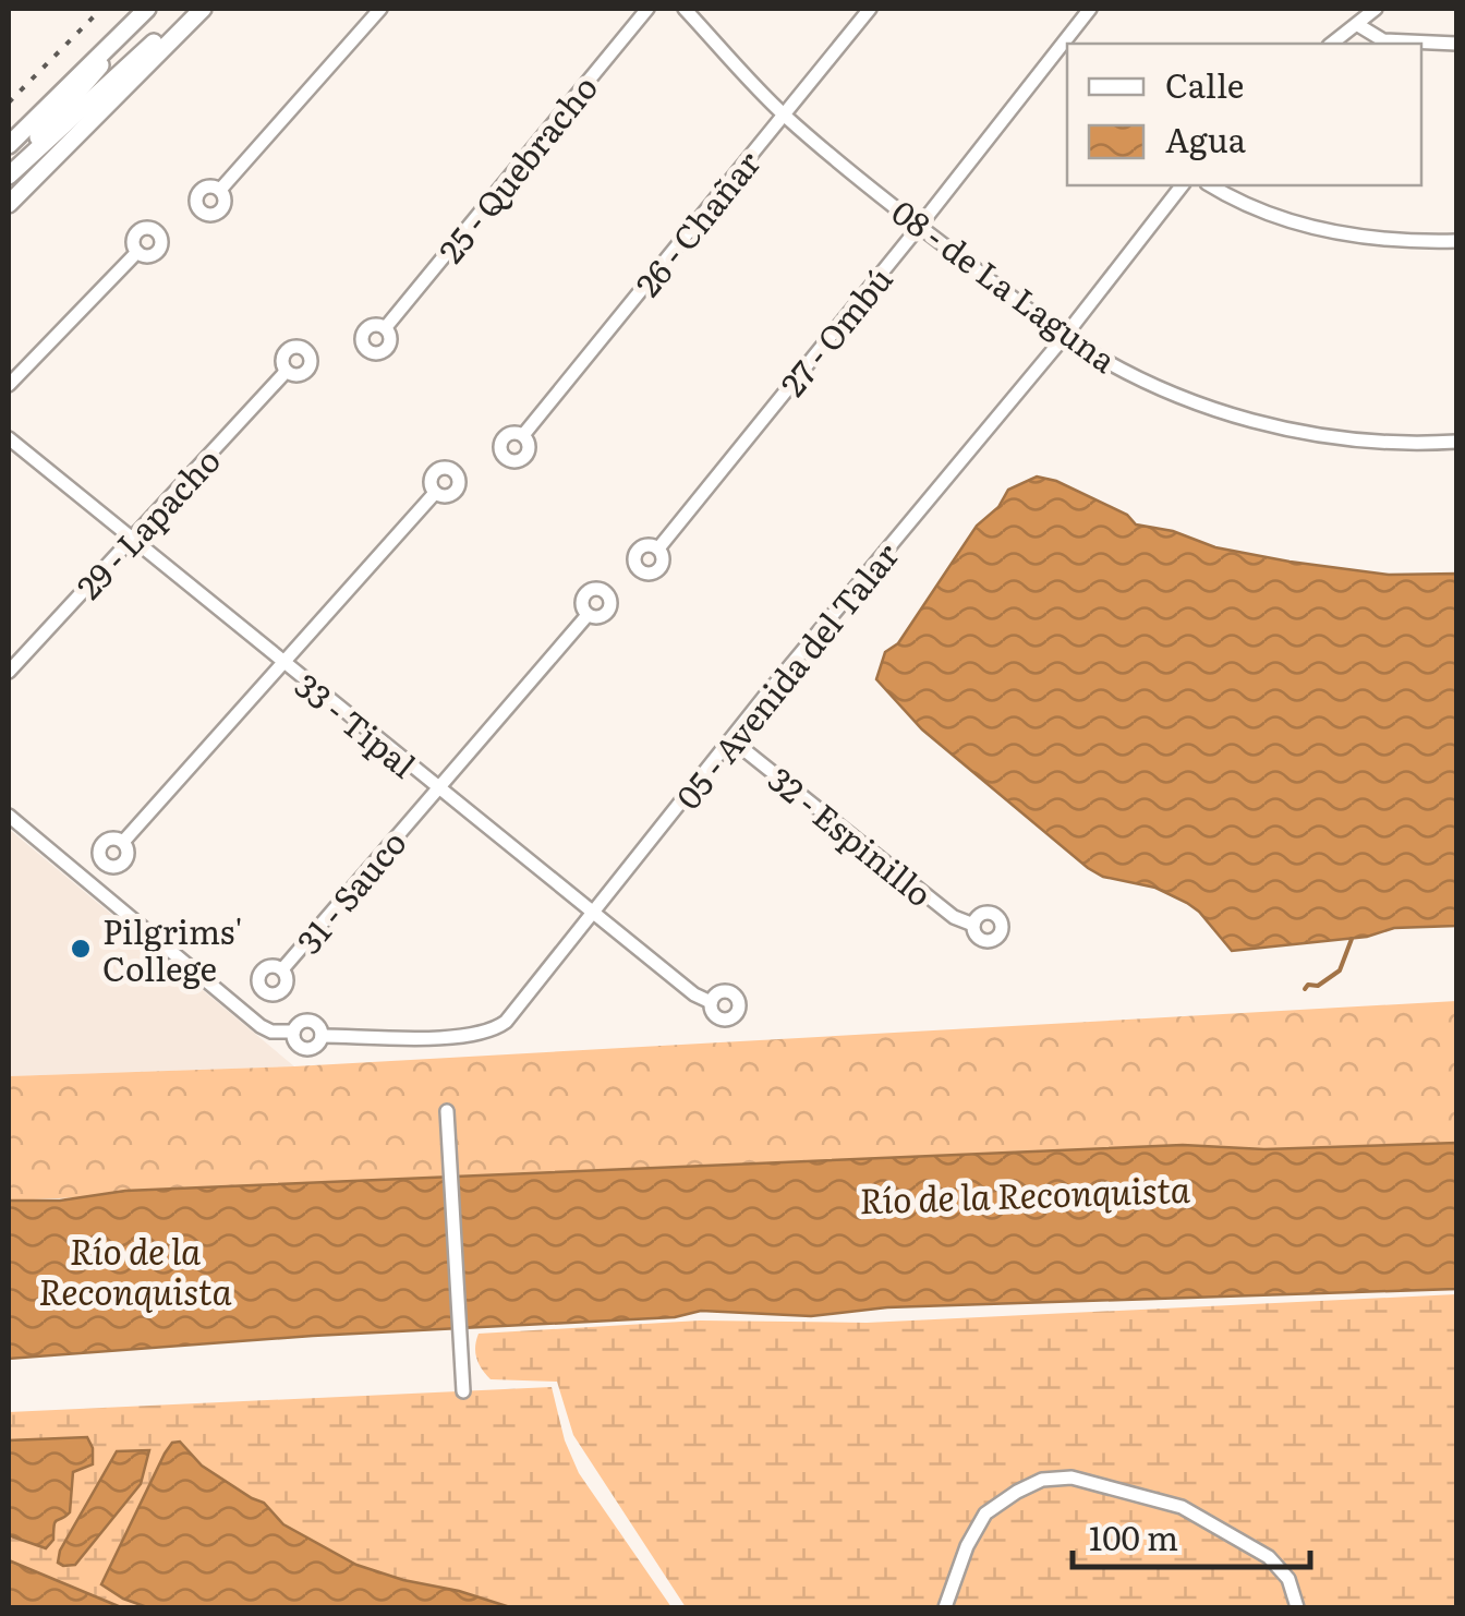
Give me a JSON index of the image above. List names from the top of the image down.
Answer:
{
  "streets": {
    "street": [
      "25 - Quebracho",
      "26 - Chañar",
      "08 - de La Laguna",
      "27 - Ombú",
      "29 - Lapacho",
      "05 - Avenida del Talar",
      "33 - Tipal",
      "32 - Espinillo",
      "31 - Sauco"
    ]
  },
  "crossings": [
    ["26 - Chañar", "08 - de La Laguna"],
    ["08 - de La Laguna", "27 - Ombú"],
    ["08 - de La Laguna", "05 - Avenida del Talar"],
    ["29 - Lapacho", "33 - Tipal"],
    ["05 - Avenida del Talar", "33 - Tipal"],
    ["05 - Avenida del Talar", "32 - Espinillo"],
    ["33 - Tipal", "31 - Sauco"]
  ],
  "water": ["Río de la Reconquista"],
  "places": ["Pilgrims' College"],
  "legend": ["Calle", "Agua"],
  "scale_bar": "100 m"
}
